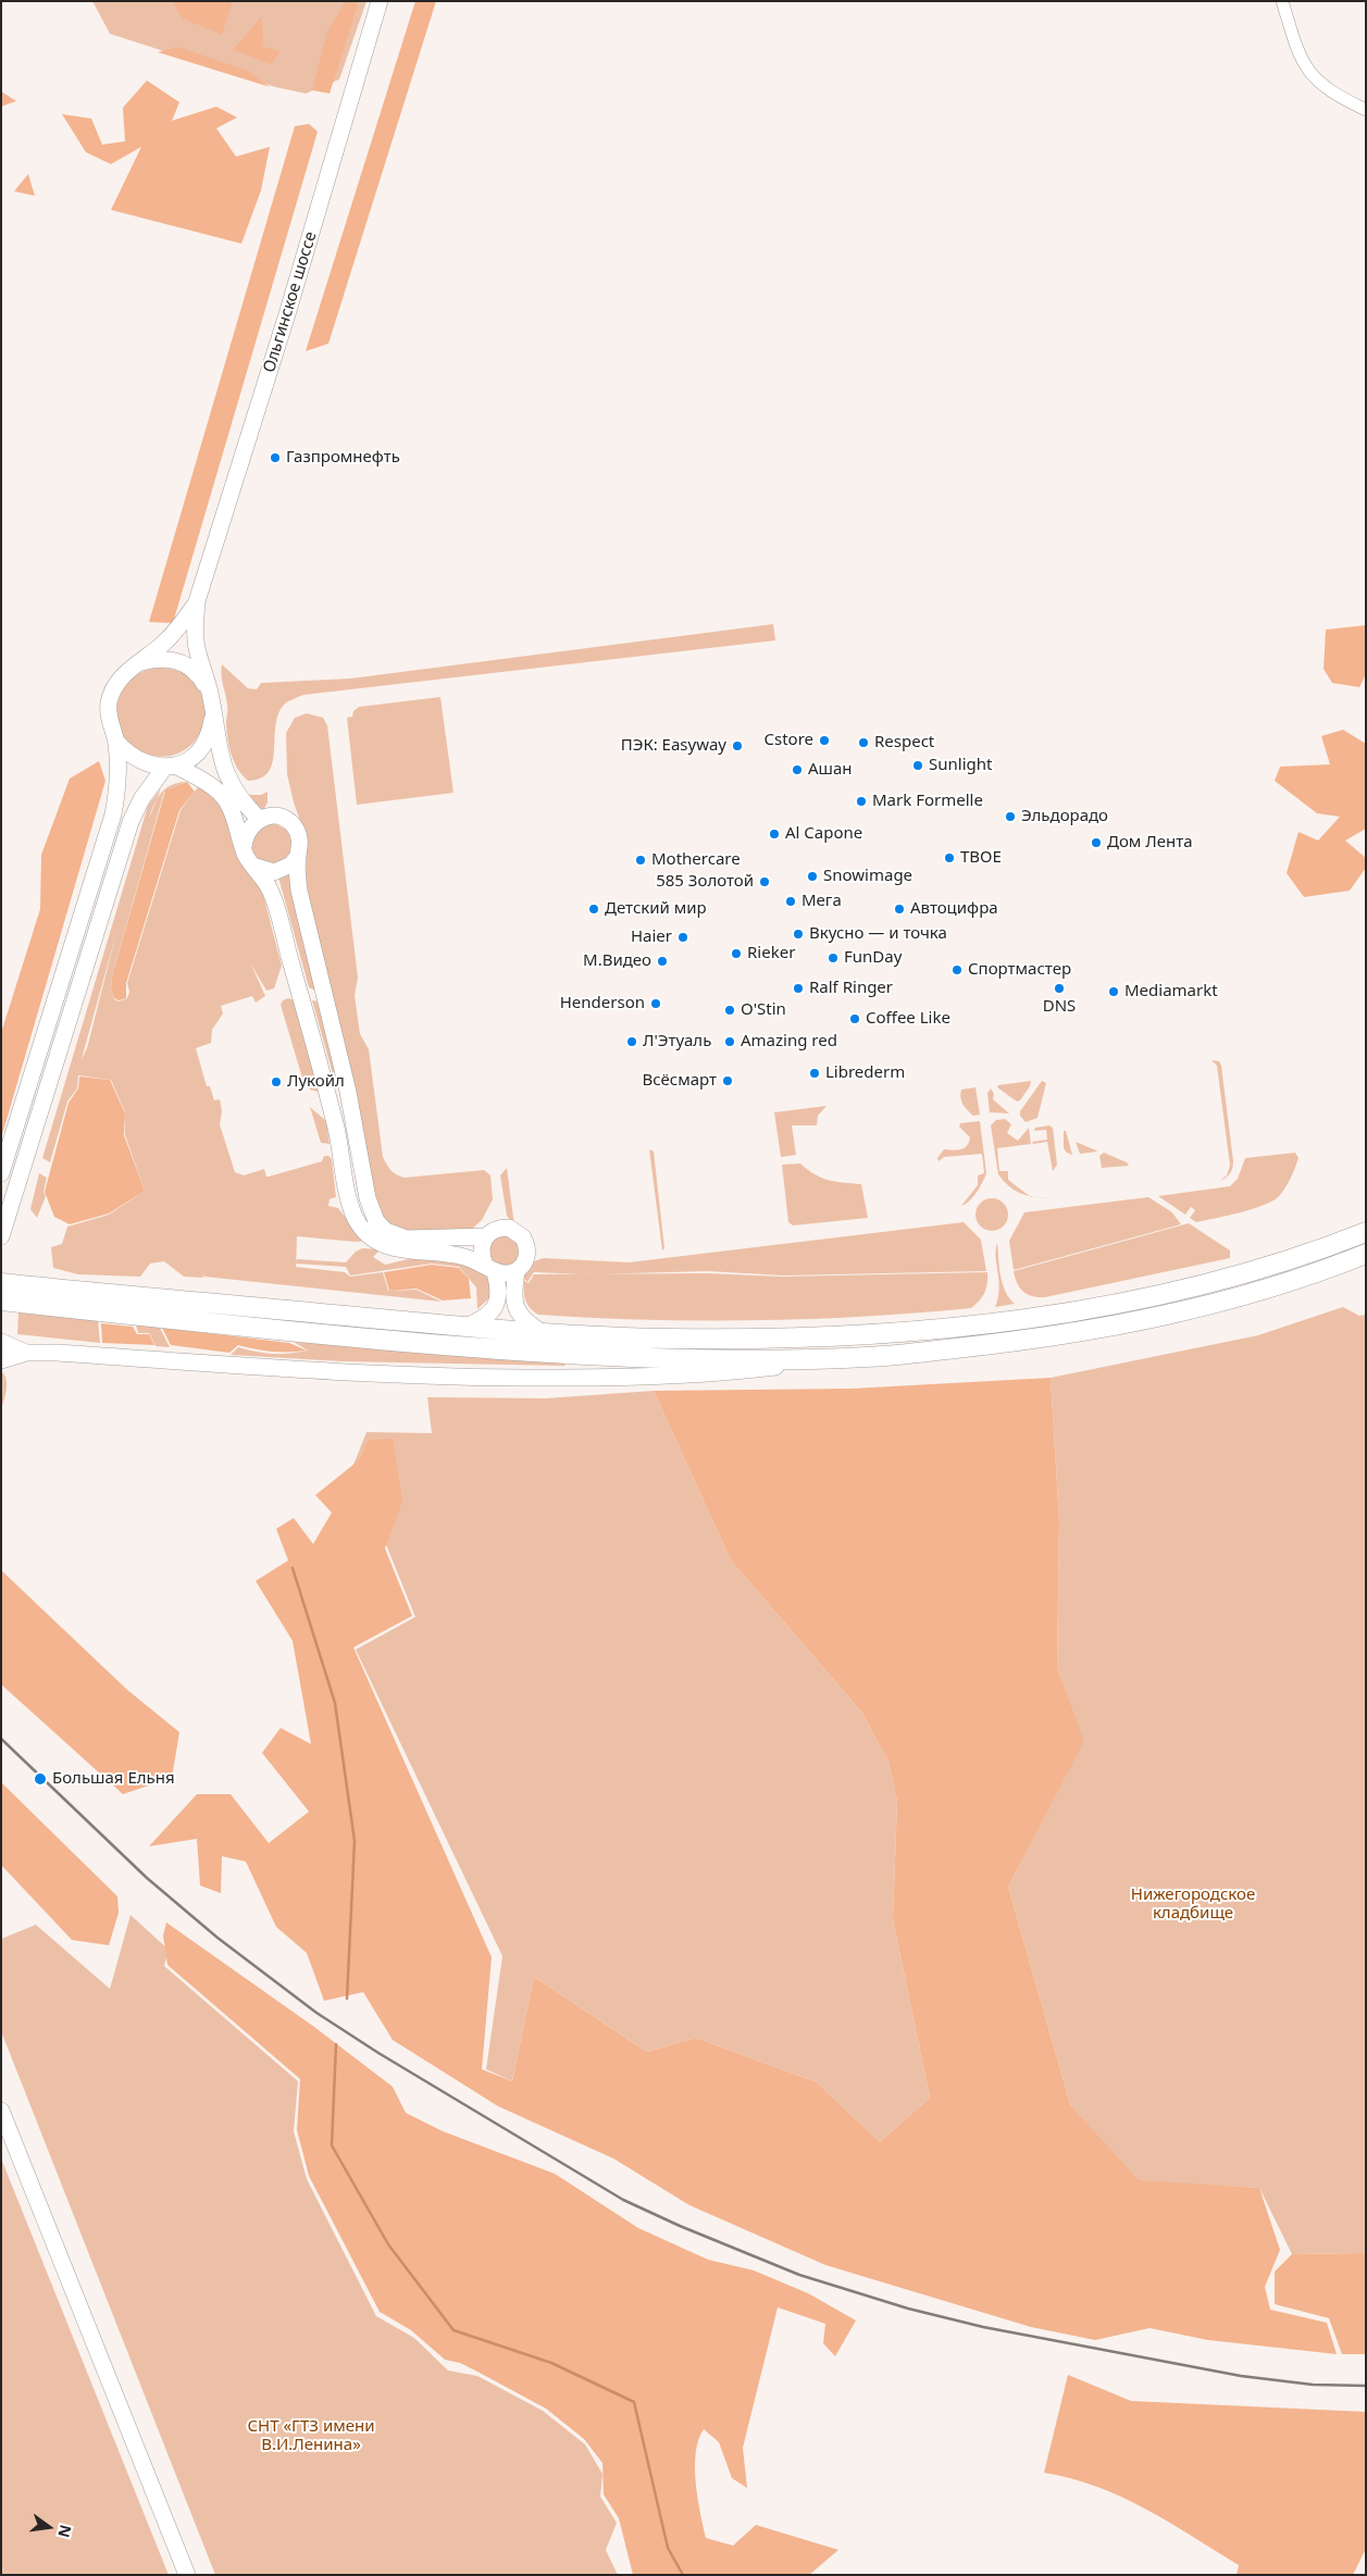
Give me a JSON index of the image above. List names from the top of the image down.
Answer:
{
  "streets": {
    "main road": ["Ольгинское шоссе"]
  },
  "parks": ["Нижегородское кладбище", "СНТ «ГТЗ имени В.И.Ленина»"],
  "places": [
    "Газпромнефть",
    "Cstore",
    "Respect",
    "ПЭК: Easyway",
    "Sunlight",
    "Ашан",
    "Mark Formelle",
    "Эльдорадо",
    "Al Capone",
    "Дом Лента",
    "ТВОЕ",
    "Mothercare",
    "Snowimage",
    "585 Золотой",
    "Мега",
    "Детский мир",
    "Автоцифра",
    "Вкусно — и точка",
    "Haier",
    "Rieker",
    "FunDay",
    "М.Видео",
    "Спортмастер",
    "Ralf Ringer",
    "DNS",
    "Mediamarkt",
    "Henderson",
    "O'Stin",
    "Coffee Like",
    "Л'Этуаль",
    "Amazing red",
    "Librederm",
    "Всёсмарт",
    "Лукойл",
    "Большая Ельня"
  ],
  "north": "right"
}
